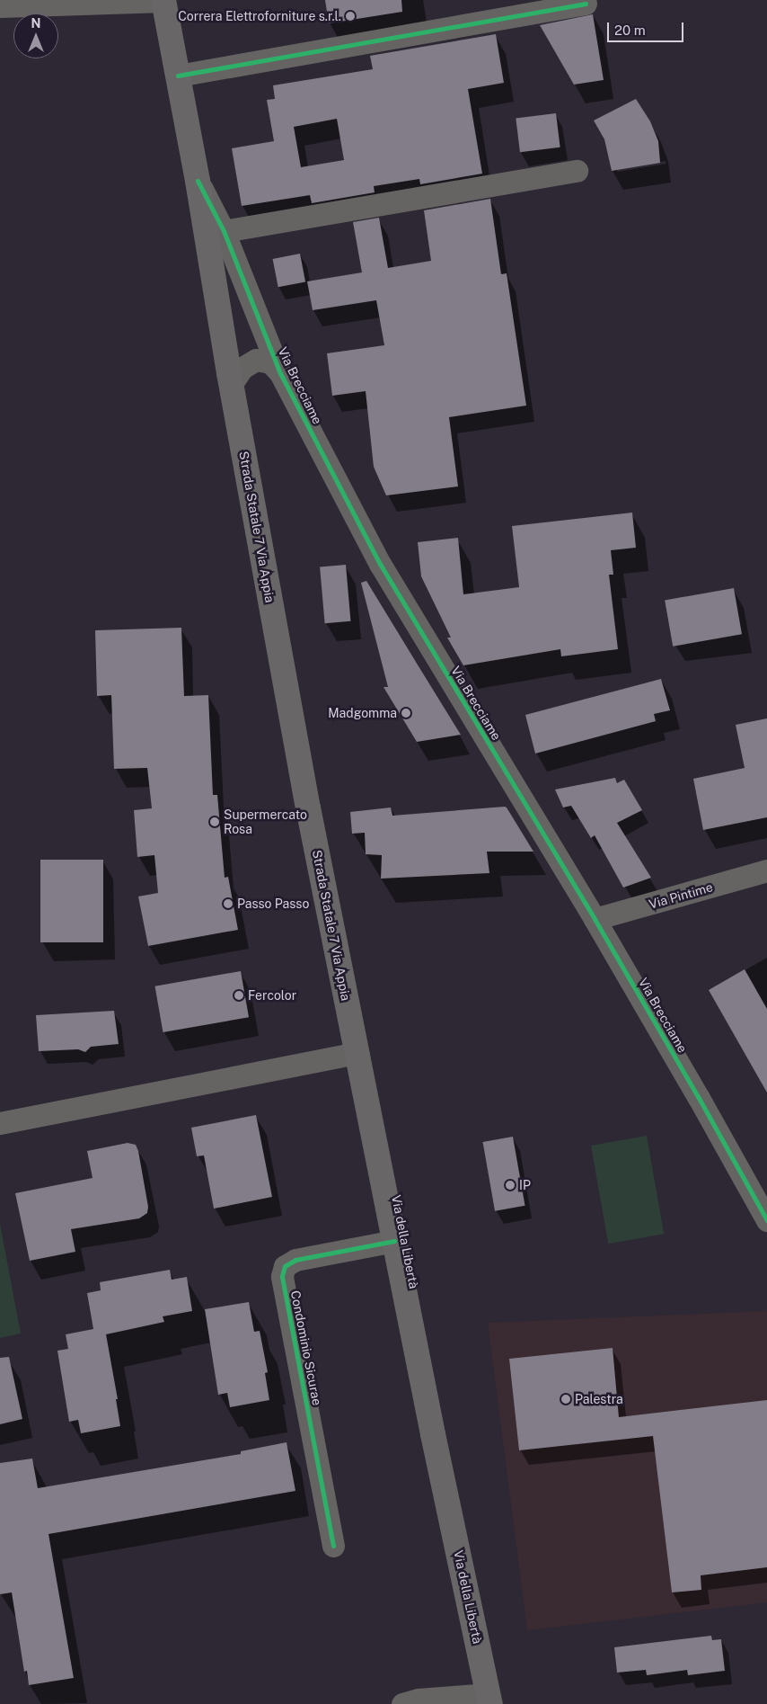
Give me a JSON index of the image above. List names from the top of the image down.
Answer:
{
  "streets": {
    "main road": ["Strada Statale 7 Via Appia", "Via della Libertà"],
    "street": ["Via Brecciame", "Via Pintime", "Condominio Sicurae"]
  },
  "crossings": [
    ["Via Brecciame", "Strada Statale 7 Via Appia"],
    ["Via Brecciame", "Via Pintime"],
    ["Strada Statale 7 Via Appia", "Via della Libertà"],
    ["Via della Libertà", "Condominio Sicurae"]
  ],
  "places": [
    "Correra Elettroforniture s.r.l.",
    "Madgomma",
    "Supermercato Rosa",
    "Passo Passo",
    "Fercolor",
    "IP",
    "Palestra"
  ],
  "scale_bar": "20 m",
  "north": "top"
}
